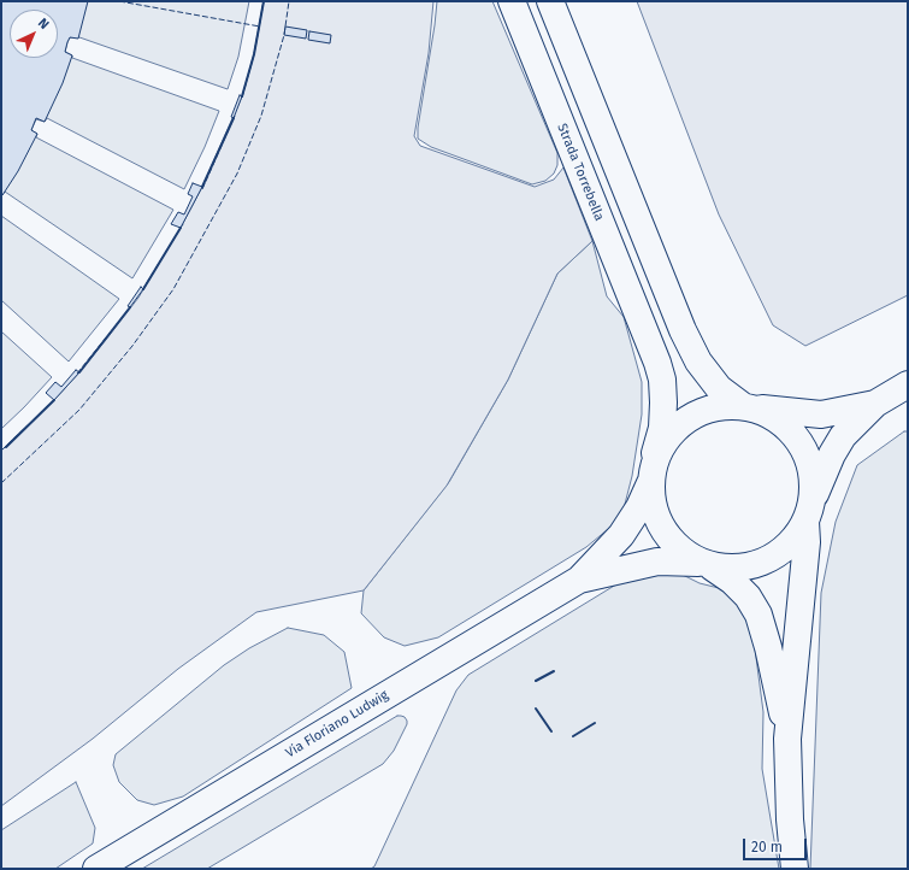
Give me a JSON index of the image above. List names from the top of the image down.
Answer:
{
  "streets": {
    "main road": ["Strada Torrebella", "Via Floriano Ludwig"]
  },
  "scale_bar": "20 m",
  "north": "top right"
}
